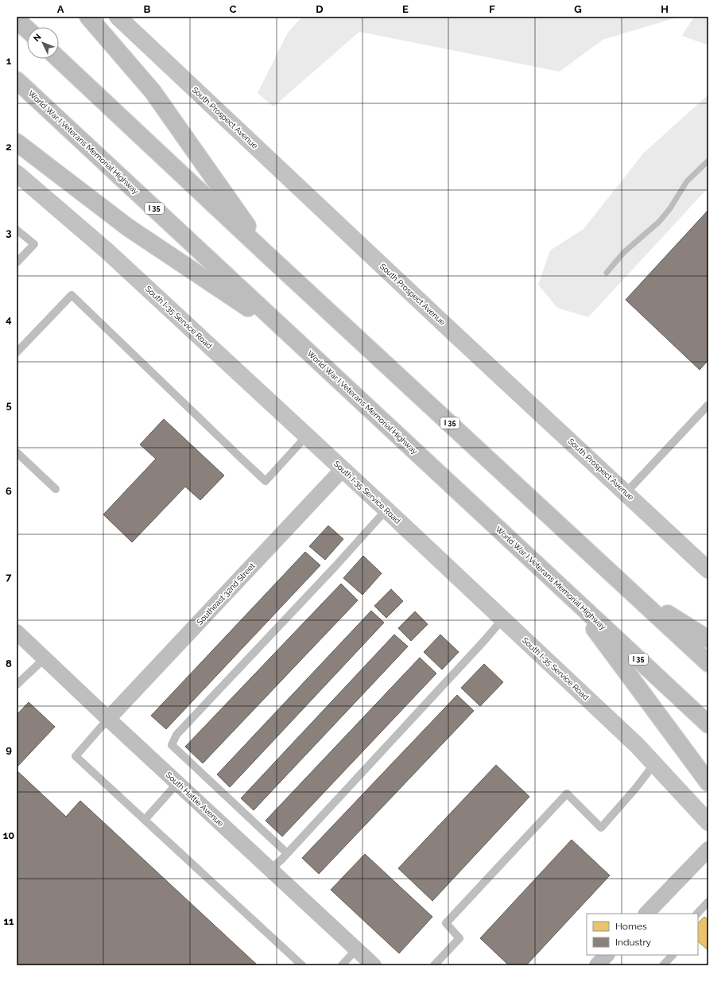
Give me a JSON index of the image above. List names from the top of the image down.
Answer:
{
  "streets": {
    "highway": ["World War I Veterans Memorial Highway", "I 35"],
    "main road": ["South Prospect Avenue", "South I-35 Service Road"],
    "street": ["Southeast 32nd Street", "South Hattie Avenue"]
  },
  "crossings": [
    ["South I-35 Service Road", "Southeast 32nd Street"],
    ["Southeast 32nd Street", "South Hattie Avenue"]
  ],
  "legend": ["Homes", "Industry"],
  "north": "top left",
  "grid": {
    "columns": [
      "A",
      "B",
      "C",
      "D",
      "E",
      "F",
      "G",
      "H"
    ],
    "rows": [
      "1",
      "2",
      "3",
      "4",
      "5",
      "6",
      "7",
      "8",
      "9",
      "10",
      "11"
    ]
  }
}
